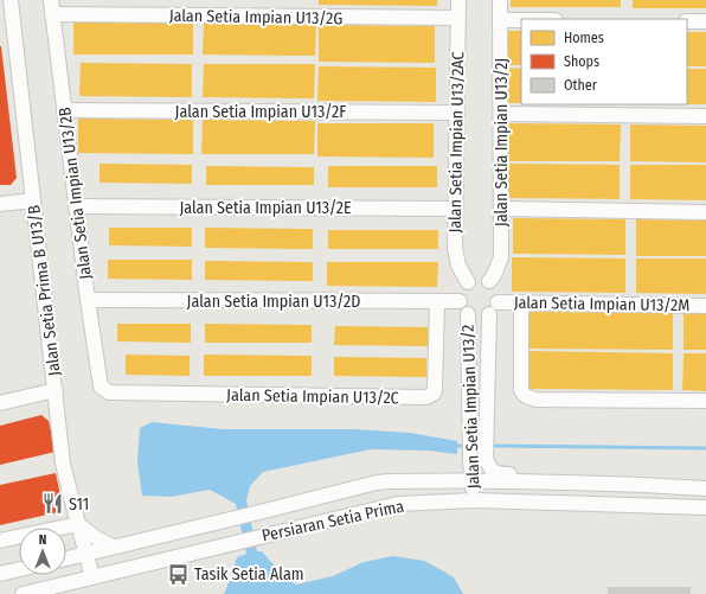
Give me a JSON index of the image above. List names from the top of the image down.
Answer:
{
  "streets": {
    "street": [
      "Jalan Setia Impian U13/2G",
      "Jalan Setia Impian U13/2F",
      "Jalan Setia Impian U13/2AC",
      "Jalan Setia Impian U13/2J",
      "Jalan Setia Impian U13/2B",
      "Jalan Setia Impian U13/2E",
      "Jalan Setia Prima B U13/B",
      "Jalan Setia Impian U13/2D",
      "Jalan Setia Impian U13/2M",
      "Jalan Setia Impian U13/2C",
      "Jalan Setia Impian U13/2",
      "Persiaran Setia Prima"
    ]
  },
  "crossings": [
    ["Jalan Setia Impian U13/2G", "Jalan Setia Impian U13/2AC"],
    ["Jalan Setia Impian U13/2G", "Jalan Setia Impian U13/2B"],
    ["Jalan Setia Impian U13/2F", "Jalan Setia Impian U13/2AC"],
    ["Jalan Setia Impian U13/2F", "Jalan Setia Impian U13/2B"],
    ["Jalan Setia Impian U13/2AC", "Jalan Setia Impian U13/2J"],
    ["Jalan Setia Impian U13/2AC", "Jalan Setia Impian U13/2E"],
    ["Jalan Setia Impian U13/2AC", "Jalan Setia Impian U13/2D"],
    ["Jalan Setia Impian U13/2AC", "Jalan Setia Impian U13/2M"],
    ["Jalan Setia Impian U13/2AC", "Jalan Setia Impian U13/2"],
    ["Jalan Setia Impian U13/2J", "Jalan Setia Impian U13/2D"],
    ["Jalan Setia Impian U13/2J", "Jalan Setia Impian U13/2M"],
    ["Jalan Setia Impian U13/2J", "Jalan Setia Impian U13/2"],
    ["Jalan Setia Impian U13/2B", "Jalan Setia Impian U13/2E"],
    ["Jalan Setia Impian U13/2B", "Jalan Setia Impian U13/2D"],
    ["Jalan Setia Impian U13/2B", "Jalan Setia Impian U13/2C"],
    ["Jalan Setia Prima B U13/B", "Persiaran Setia Prima"],
    ["Jalan Setia Impian U13/2D", "Jalan Setia Impian U13/2M"],
    ["Jalan Setia Impian U13/2D", "Jalan Setia Impian U13/2C"],
    ["Jalan Setia Impian U13/2D", "Jalan Setia Impian U13/2"],
    ["Jalan Setia Impian U13/2M", "Jalan Setia Impian U13/2"],
    ["Jalan Setia Impian U13/2", "Persiaran Setia Prima"]
  ],
  "places": {
    "restaurant": ["S11"],
    "bus stop": ["Tasik Setia Alam"]
  },
  "legend": ["Homes", "Shops", "Other"],
  "north": "top"
}
